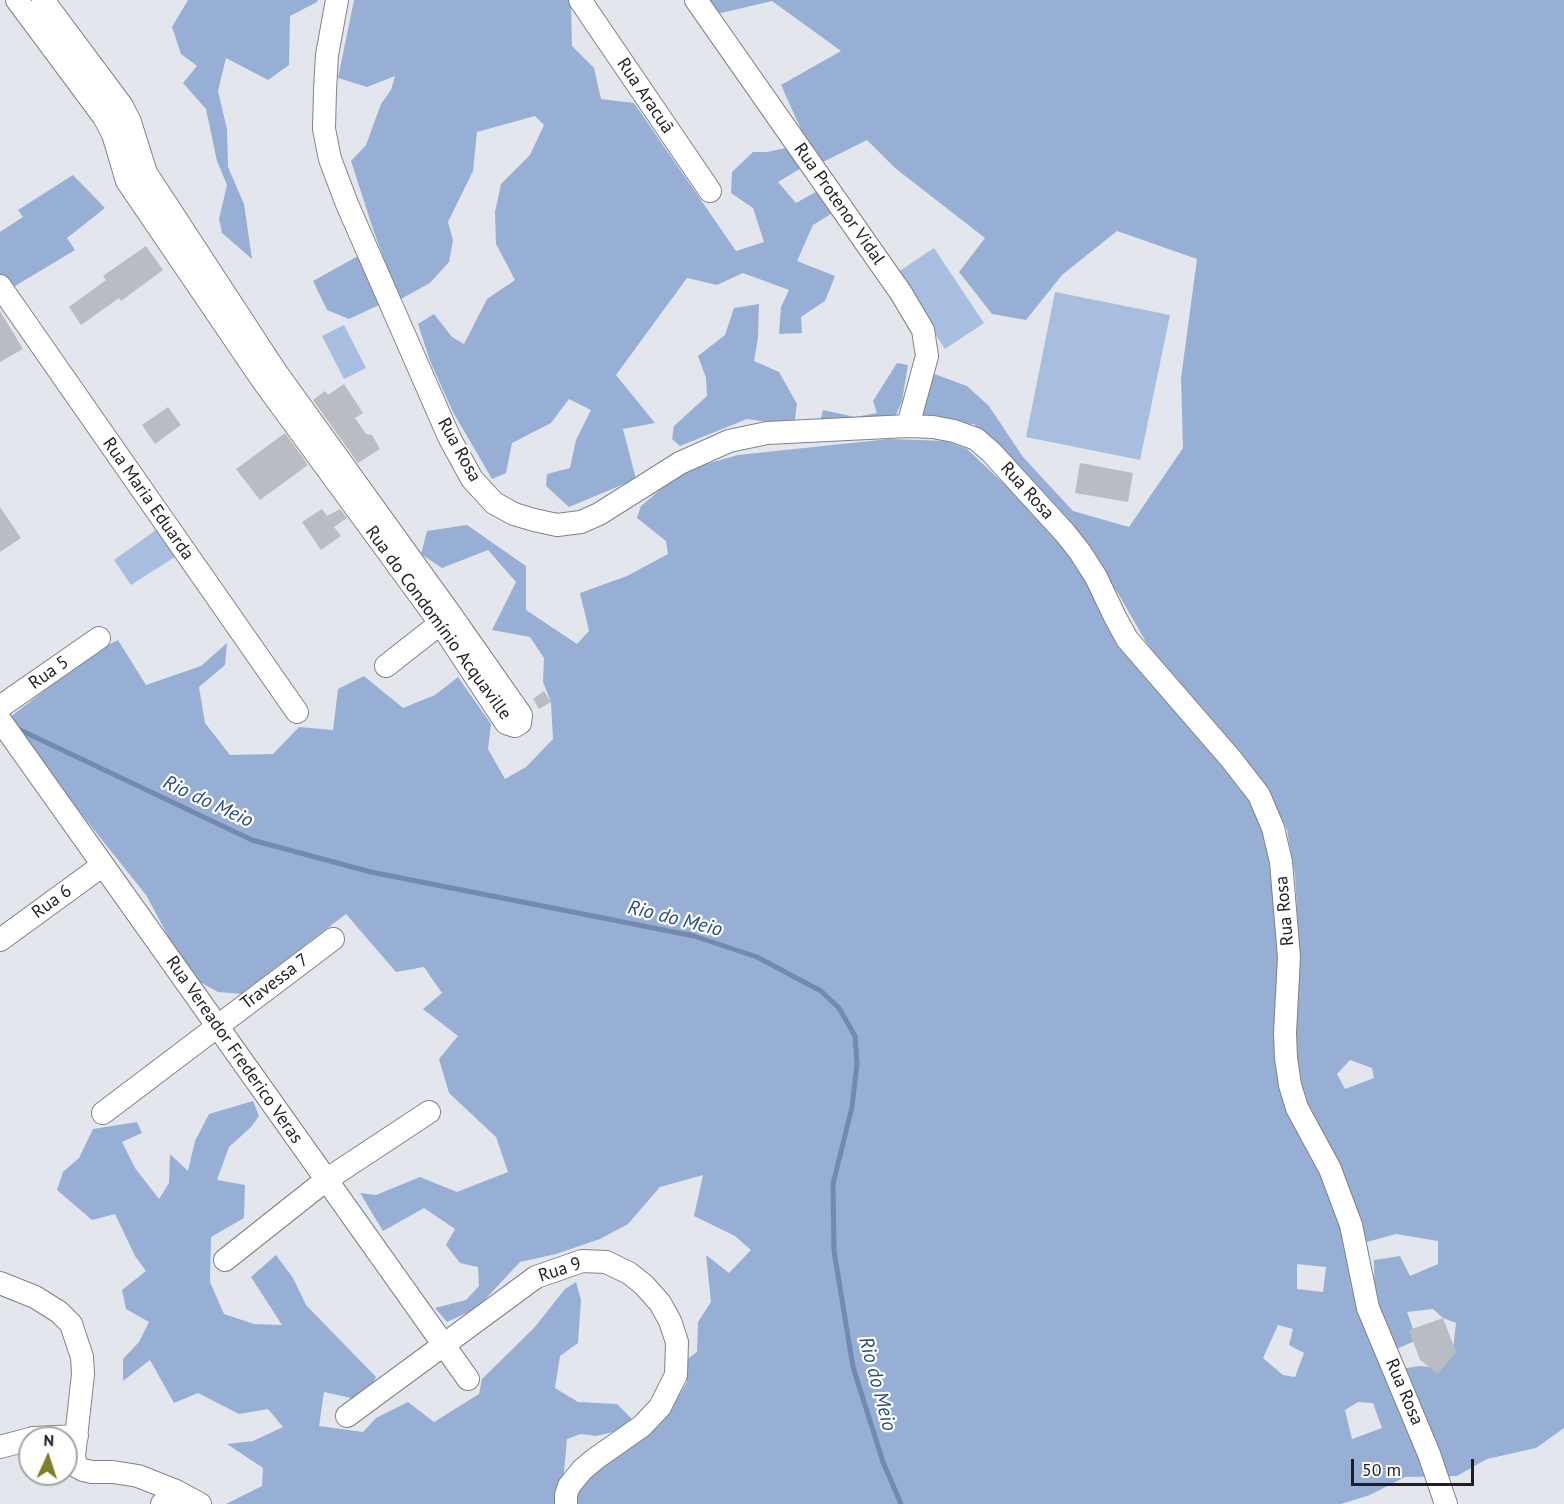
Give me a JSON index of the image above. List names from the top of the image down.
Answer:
{
  "streets": {
    "street": [
      "Rua Aracuã",
      "Rua Protenor Vidal",
      "Rua Rosa",
      "Rua Maria Eduarda",
      "Rua do Condomínio Acquaville",
      "Rua 5",
      "Rua 6",
      "Travessa 7",
      "Rua Vereador Frederico Veras",
      "Rua 9"
    ]
  },
  "crossings": [
    ["Rua Protenor Vidal", "Rua Rosa"],
    ["Rua 6", "Rua Vereador Frederico Veras"],
    ["Travessa 7", "Rua Vereador Frederico Veras"],
    ["Rua Vereador Frederico Veras", "Rua 9"]
  ],
  "water": ["Rio do Meio"],
  "scale_bar": "50 m",
  "north": "top"
}
